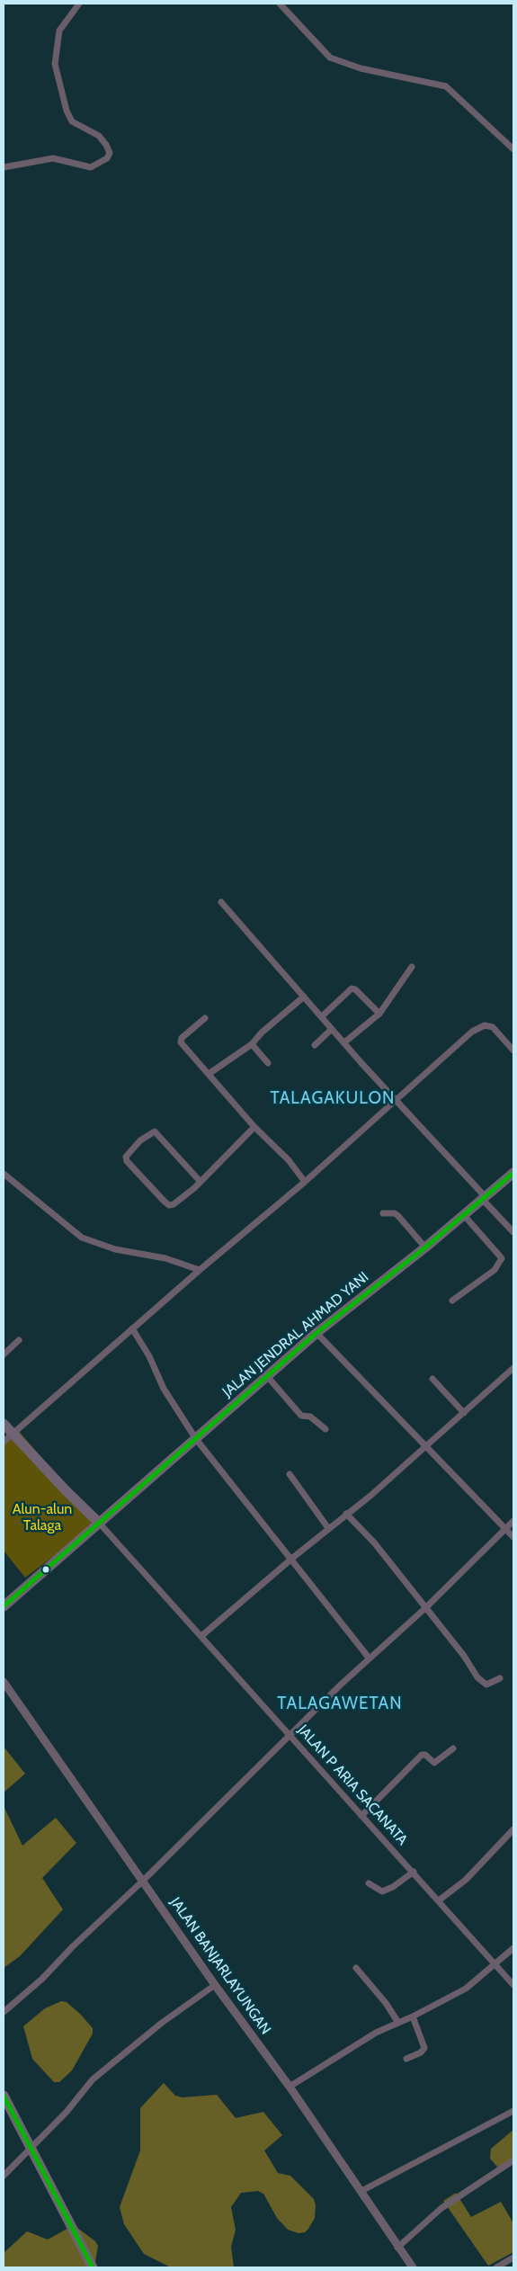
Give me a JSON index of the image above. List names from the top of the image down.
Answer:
{
  "streets": {
    "main road": ["JALAN JENDRAL AHMAD YANI"],
    "street": ["JALAN P ARIA SACANATA", "JALAN BANJARLAYUNGAN"]
  },
  "crossings": [
    ["JALAN JENDRAL AHMAD YANI", "JALAN P ARIA SACANATA"]
  ],
  "districts": ["TALAGAKULON", "TALAGAWETAN"],
  "parks": ["Alun-alun Talaga"]
}
